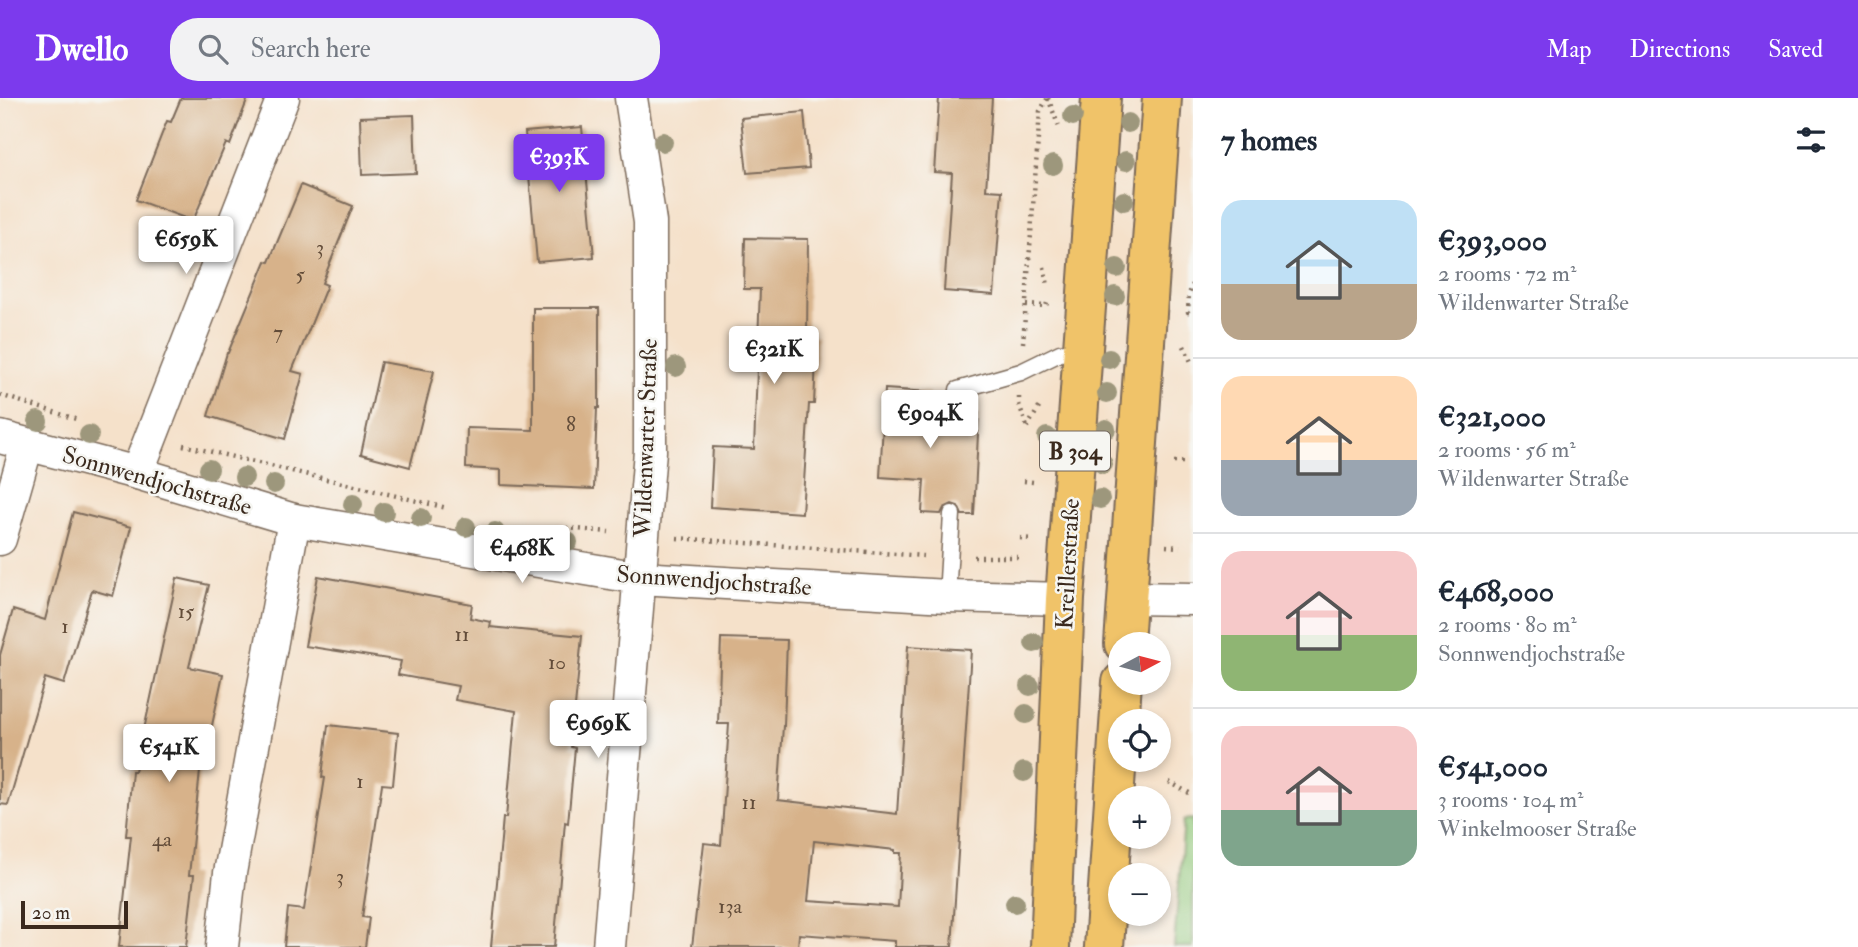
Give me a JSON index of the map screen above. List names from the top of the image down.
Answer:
{
  "streets": {
    "main road": ["B 304", "Kreillerstraße"],
    "street": ["Wildenwarter Straße", "Sonnwendjochstraße"]
  },
  "crossings": [
    ["Wildenwarter Straße", "Sonnwendjochstraße"],
    ["Sonnwendjochstraße", "Kreillerstraße"]
  ],
  "house_numbers": [
    "3",
    "5",
    "7",
    "8",
    "15",
    "1",
    "11",
    "10",
    "1",
    "11",
    "4a",
    "3",
    "13a"
  ],
  "scale_bar": "20 m",
  "north": "right",
  "page": {
    "header": "Dwello",
    "search": "Search here",
    "nav": ["Map", "Directions", "Saved"],
    "heading": "7 homes",
    "price": [
      "€393K",
      "€659K",
      "€321K",
      "€904K",
      "€468K",
      "€969K",
      "€541K"
    ],
    "list": [
      {
        "name": "€393,000",
        "note": "2 rooms · 72 m² · Wildenwarter Straße"
      },
      {
        "name": "€321,000",
        "note": "2 rooms · 56 m² · Wildenwarter Straße"
      },
      {
        "name": "€468,000",
        "note": "2 rooms · 80 m² · Sonnwendjochstraße"
      },
      {
        "name": "€541,000",
        "note": "3 rooms · 104 m² · Winkelmooser Straße"
      }
    ],
    "map_buttons": ["+", "−"],
    "scale": "20 m"
  }
}
